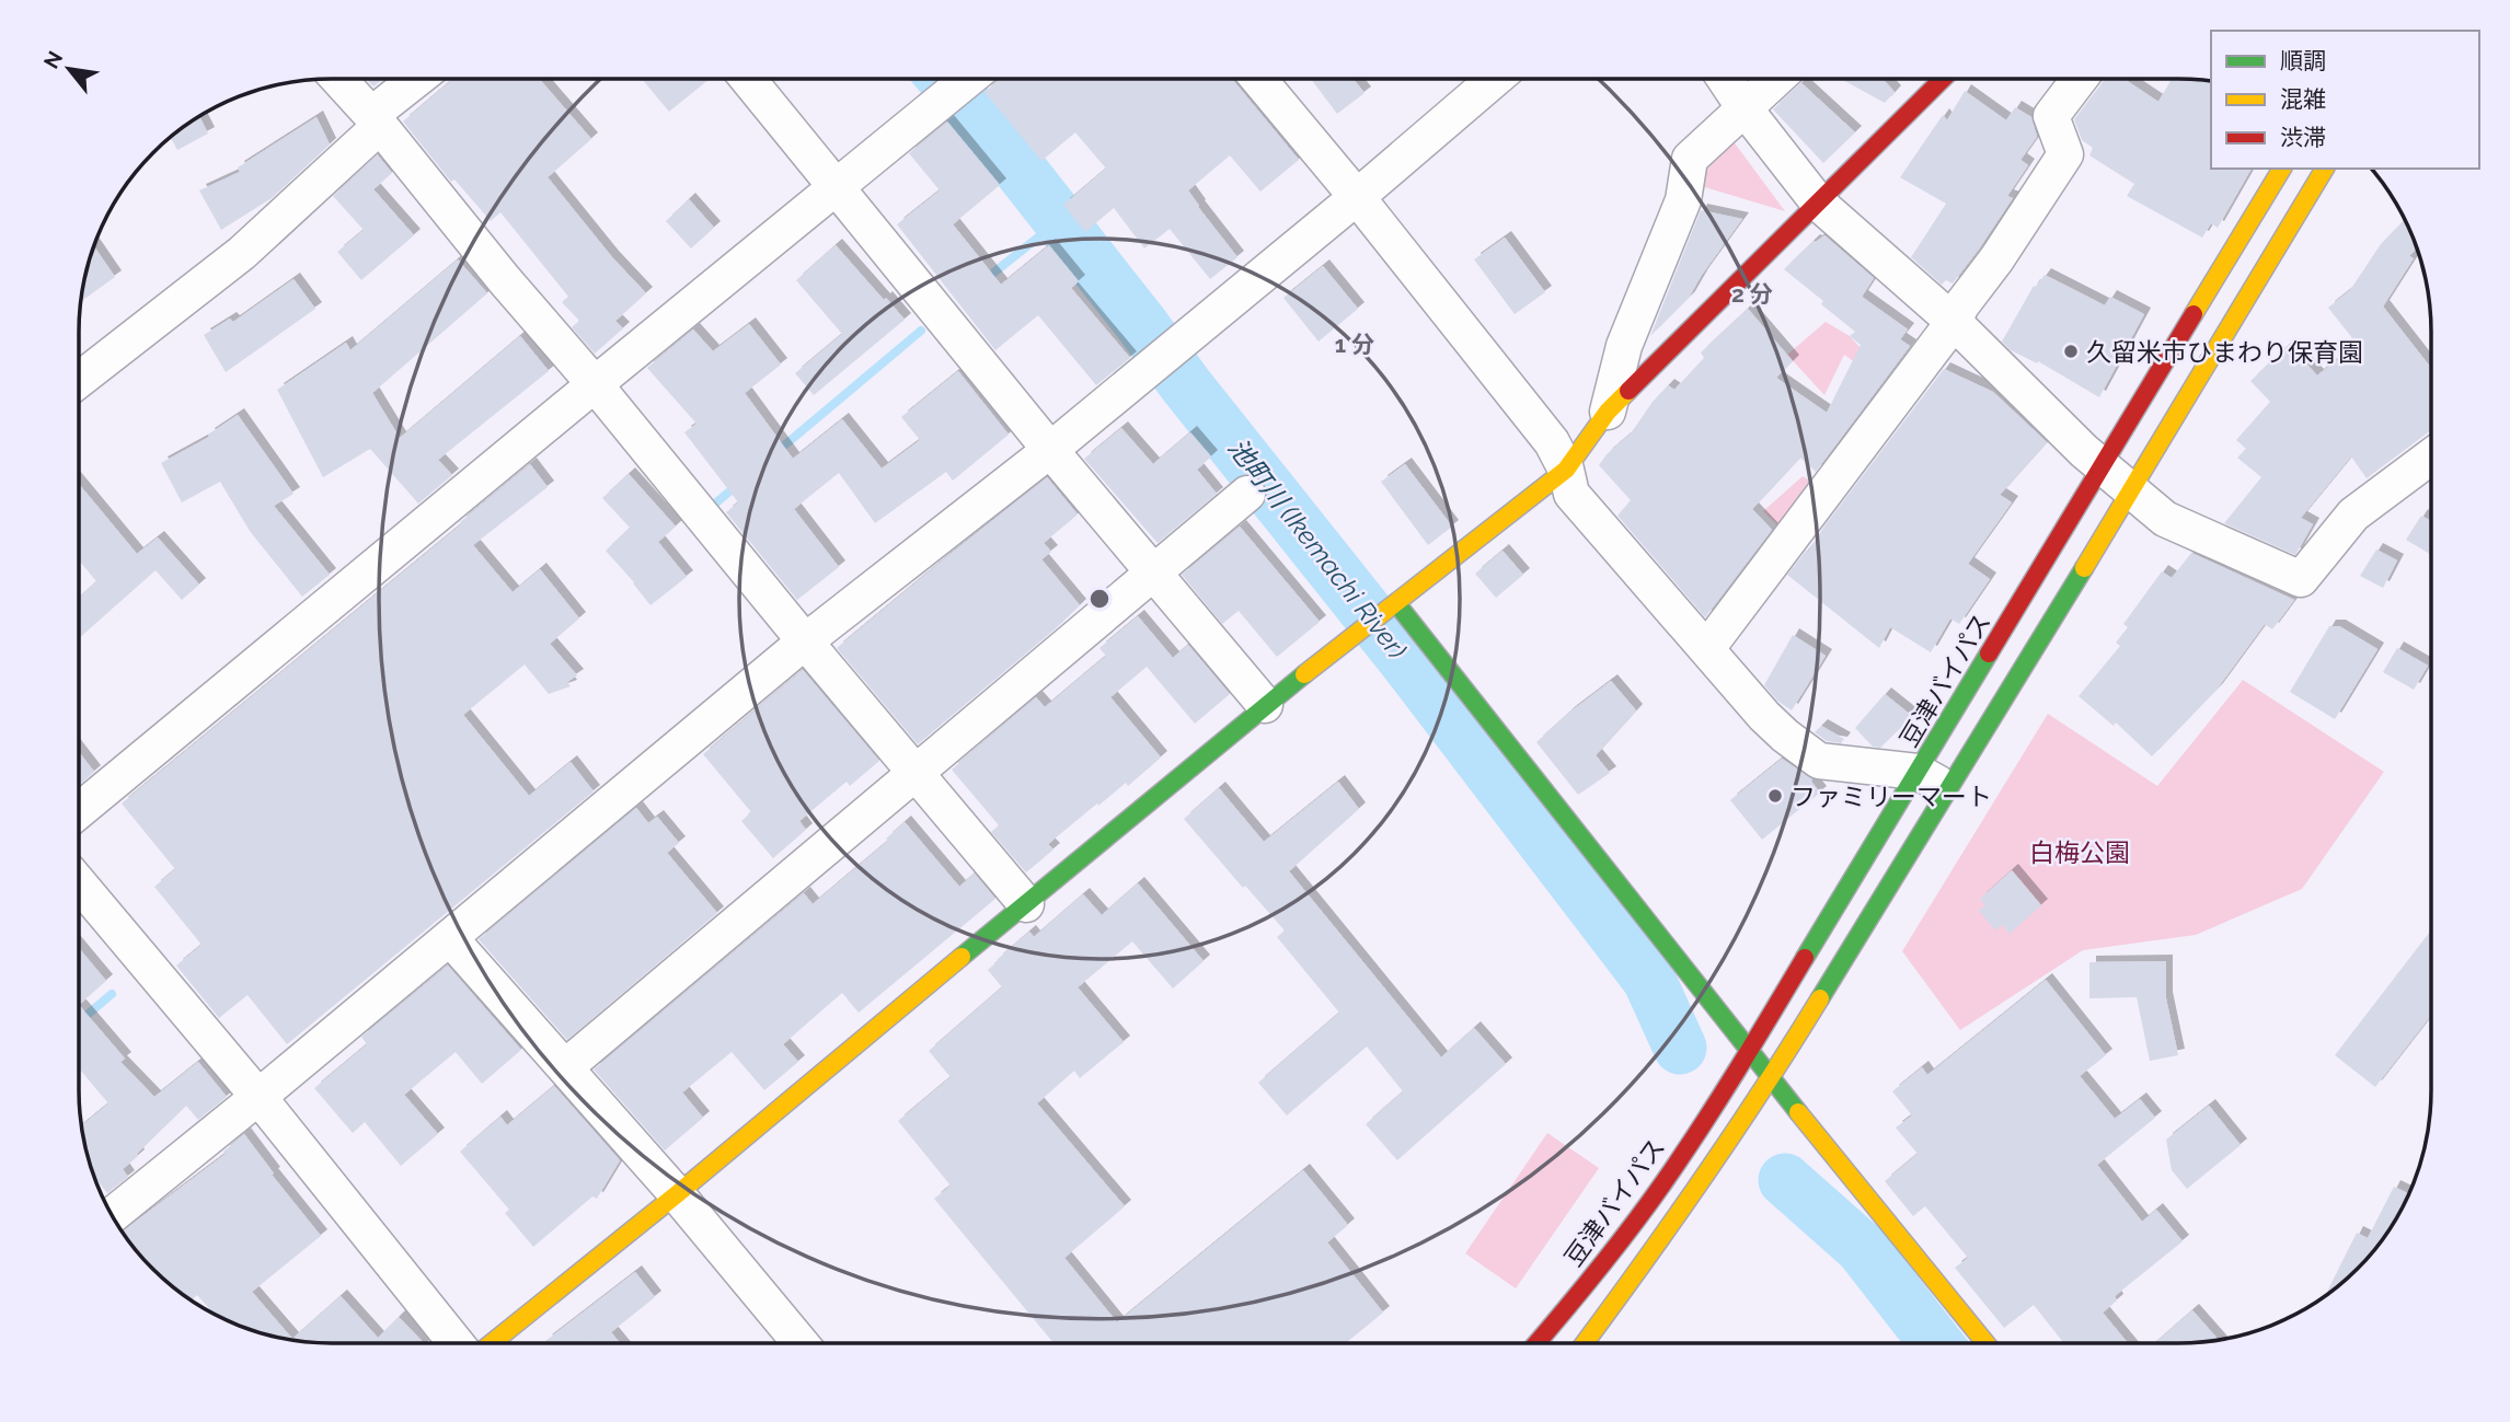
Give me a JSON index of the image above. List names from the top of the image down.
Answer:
{
  "streets": {
    "main road": ["豆津バイパス"]
  },
  "water": ["池町川 (Ikemachi River)"],
  "parks": ["白梅公園"],
  "places": ["久留米市ひまわり保育園", "ファミリーマート"],
  "legend": ["順調", "混雑", "渋滞"],
  "north": "top left",
  "rings": ["2 分", "1 分"]
}
